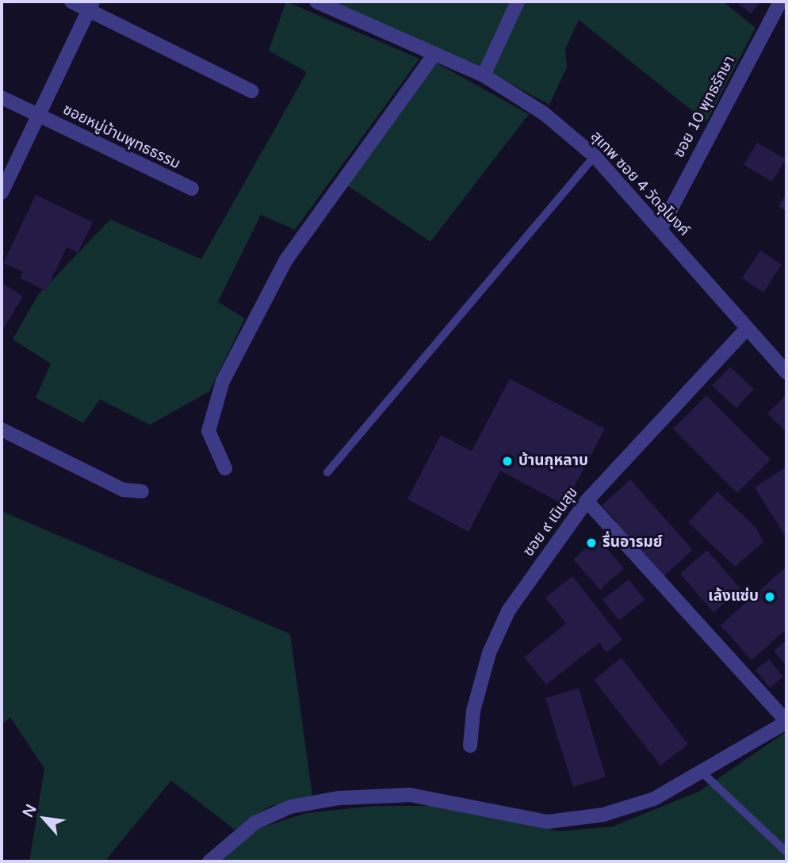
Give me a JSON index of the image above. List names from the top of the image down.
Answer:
{
  "streets": {
    "street": [
      "ซอย 10 พุทธรักษา",
      "ซอยหมู่บ้านพุทธธรรม",
      "สุเทพ ซอย 4 วัดอุโมงค์",
      "ซอย ๙ เนินสุข"
    ]
  },
  "crossings": [
    ["ซอย 10 พุทธรักษา", "สุเทพ ซอย 4 วัดอุโมงค์"],
    ["สุเทพ ซอย 4 วัดอุโมงค์", "ซอย ๙ เนินสุข"]
  ],
  "places": ["บ้านกุหลาบ", "รื่นอารมย์", "เล้งแซ่บ"],
  "north": "top left"
}
